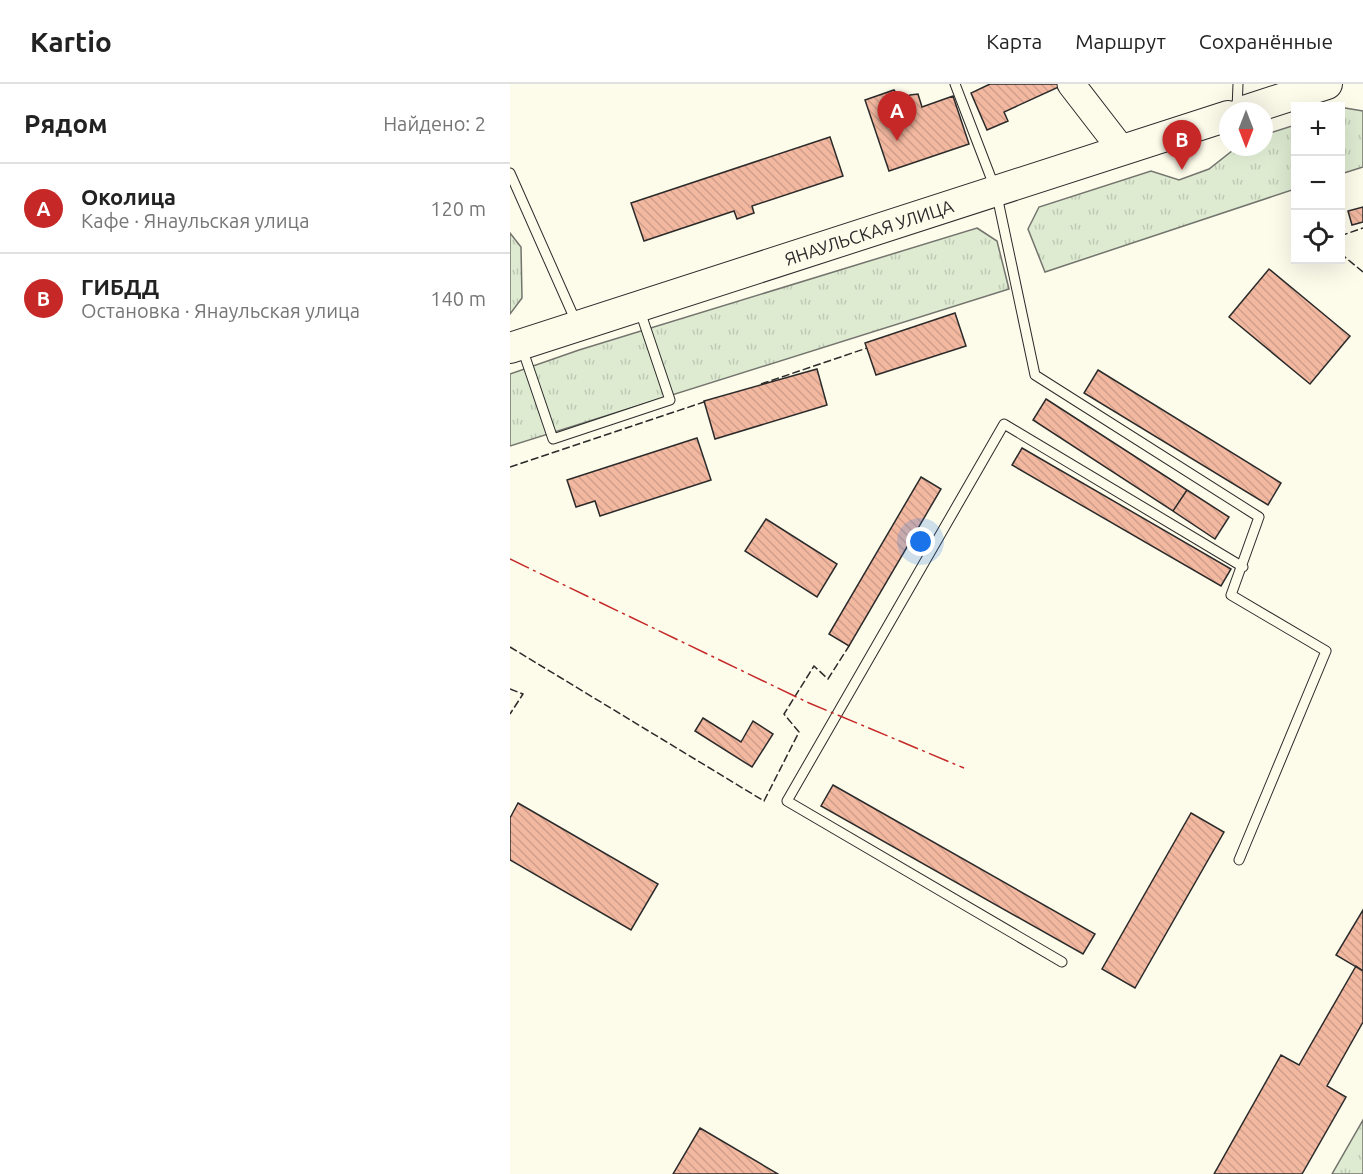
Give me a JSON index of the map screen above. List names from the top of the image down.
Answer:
{
  "streets": {
    "main road": ["ЯНАУЛЬСКАЯ УЛИЦА"]
  },
  "north": "bottom",
  "page": {
    "header": "Kartio",
    "nav": ["Карта", "Маршрут", "Сохранённые"],
    "heading": ["Рядом", "Найдено: 2"],
    "pins": ["A", "B"],
    "map_buttons": ["+", "−"],
    "list": [
      {
        "mark": "A",
        "name": "Околица",
        "note": "Кафе · Янаульская улица",
        "value": "120 m"
      },
      {
        "mark": "B",
        "name": "ГИБДД",
        "note": "Остановка · Янаульская улица",
        "value": "140 m"
      }
    ]
  }
}
